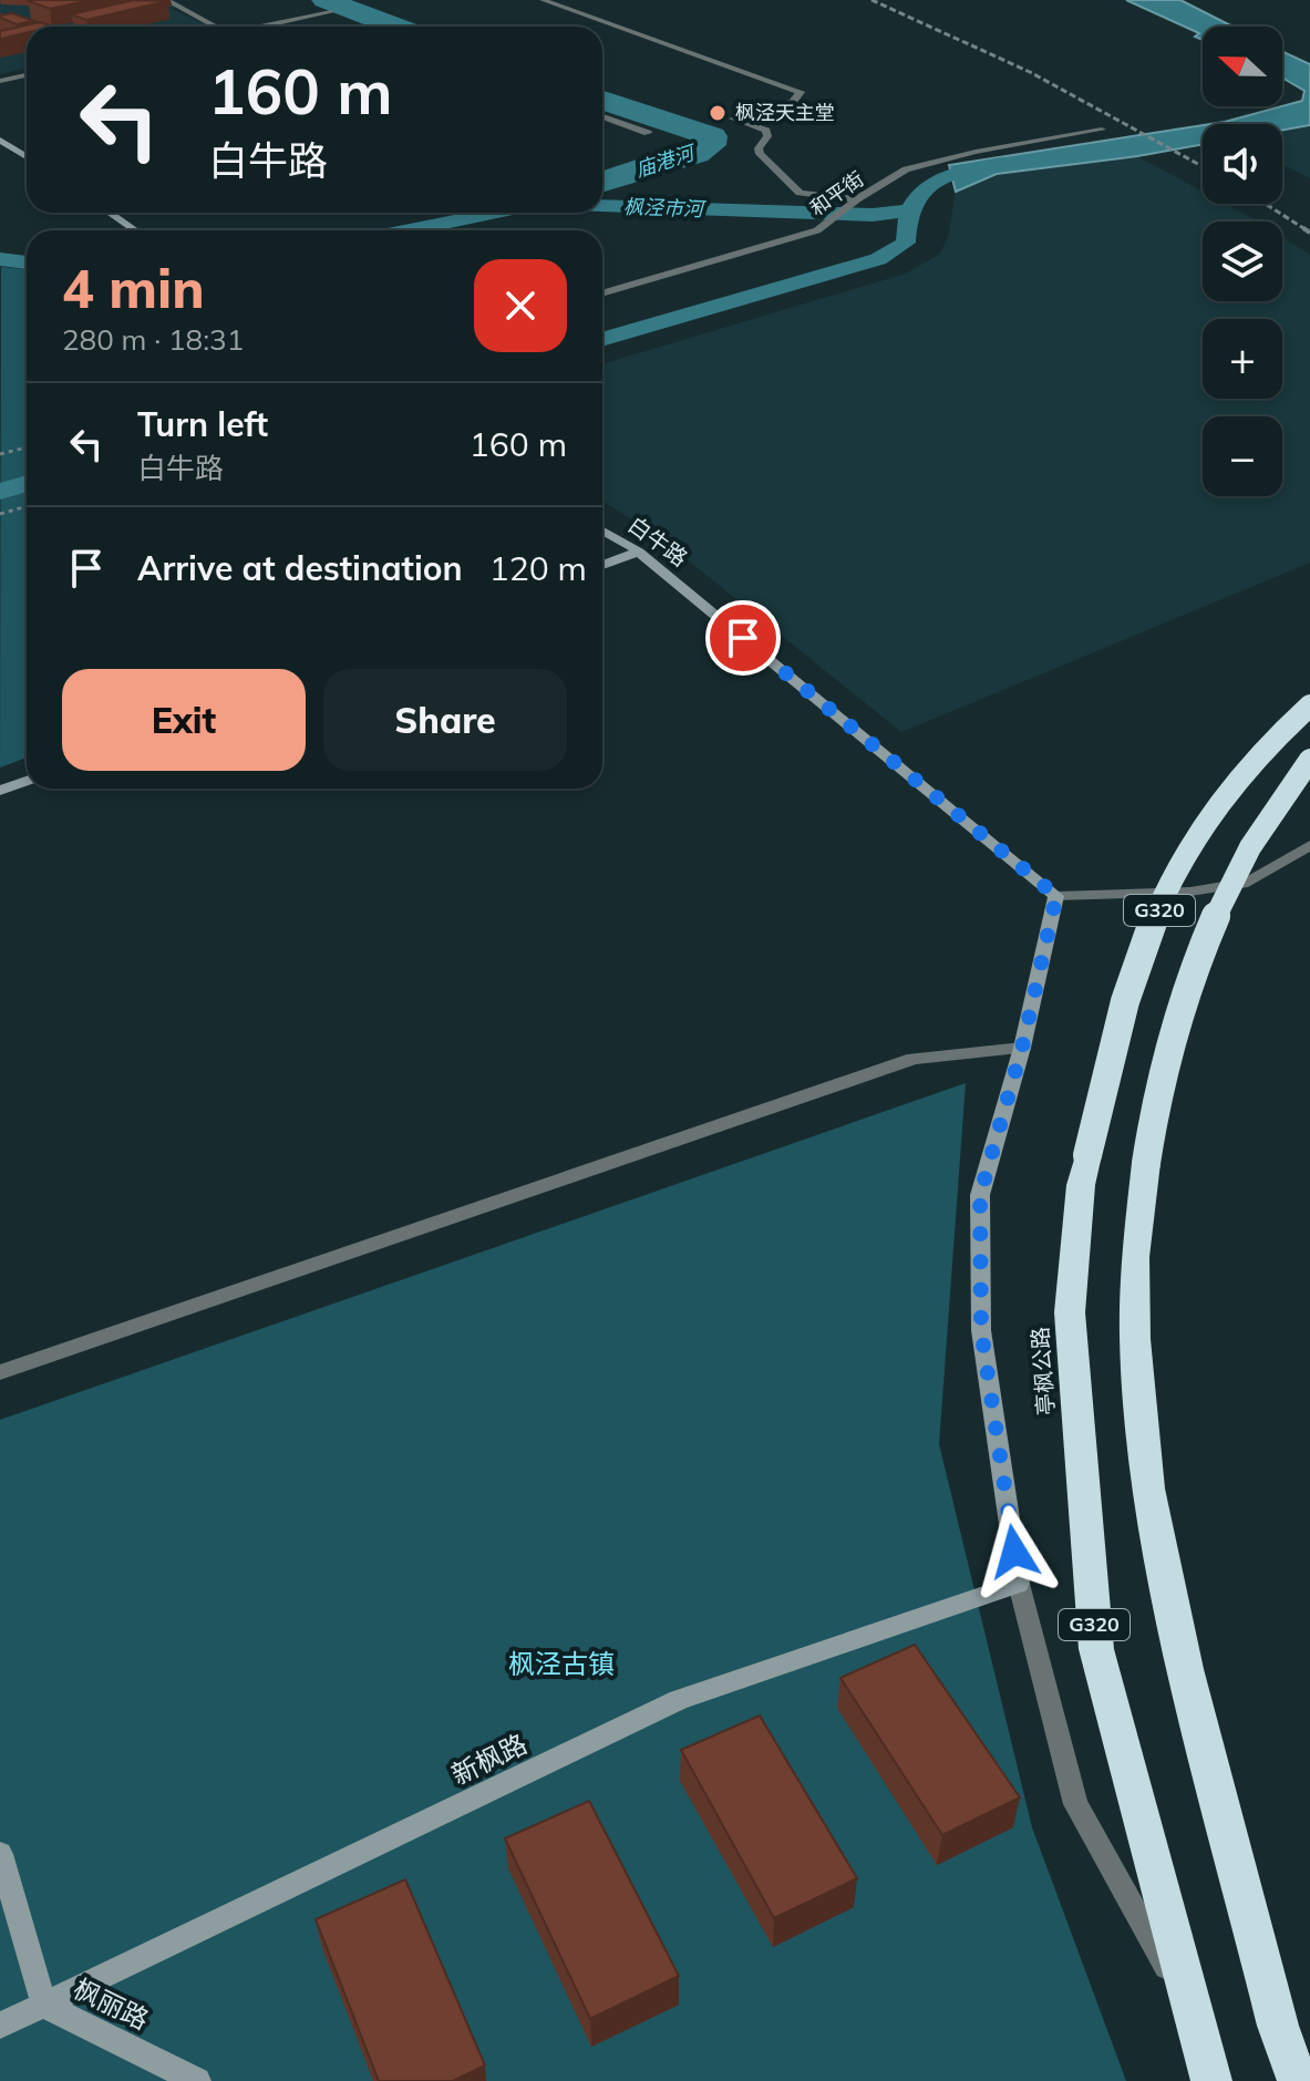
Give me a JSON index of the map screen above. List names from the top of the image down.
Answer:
{
  "streets": {
    "highway": ["G320", "亭枫公路"],
    "street": [
      "和平街",
      "白牛路",
      "新枫路",
      "枫丽路"
    ]
  },
  "crossings": [
    ["新枫路", "枫丽路"]
  ],
  "water": ["庙港河", "枫泾市河"],
  "parks": ["枫泾古镇"],
  "places": ["枫泾天主堂"],
  "north": "left",
  "page": {
    "map_buttons": ["+", "−"],
    "turn": ["160 m", "白牛路"],
    "heading": ["4 min", "280 m · 18:31"],
    "list": [
      {
        "name": "Turn left",
        "note": "白牛路",
        "value": "160 m"
      },
      {
        "name": "Arrive at destination",
        "value": "120 m"
      }
    ],
    "buttons": ["Exit", "Share"]
  }
}
